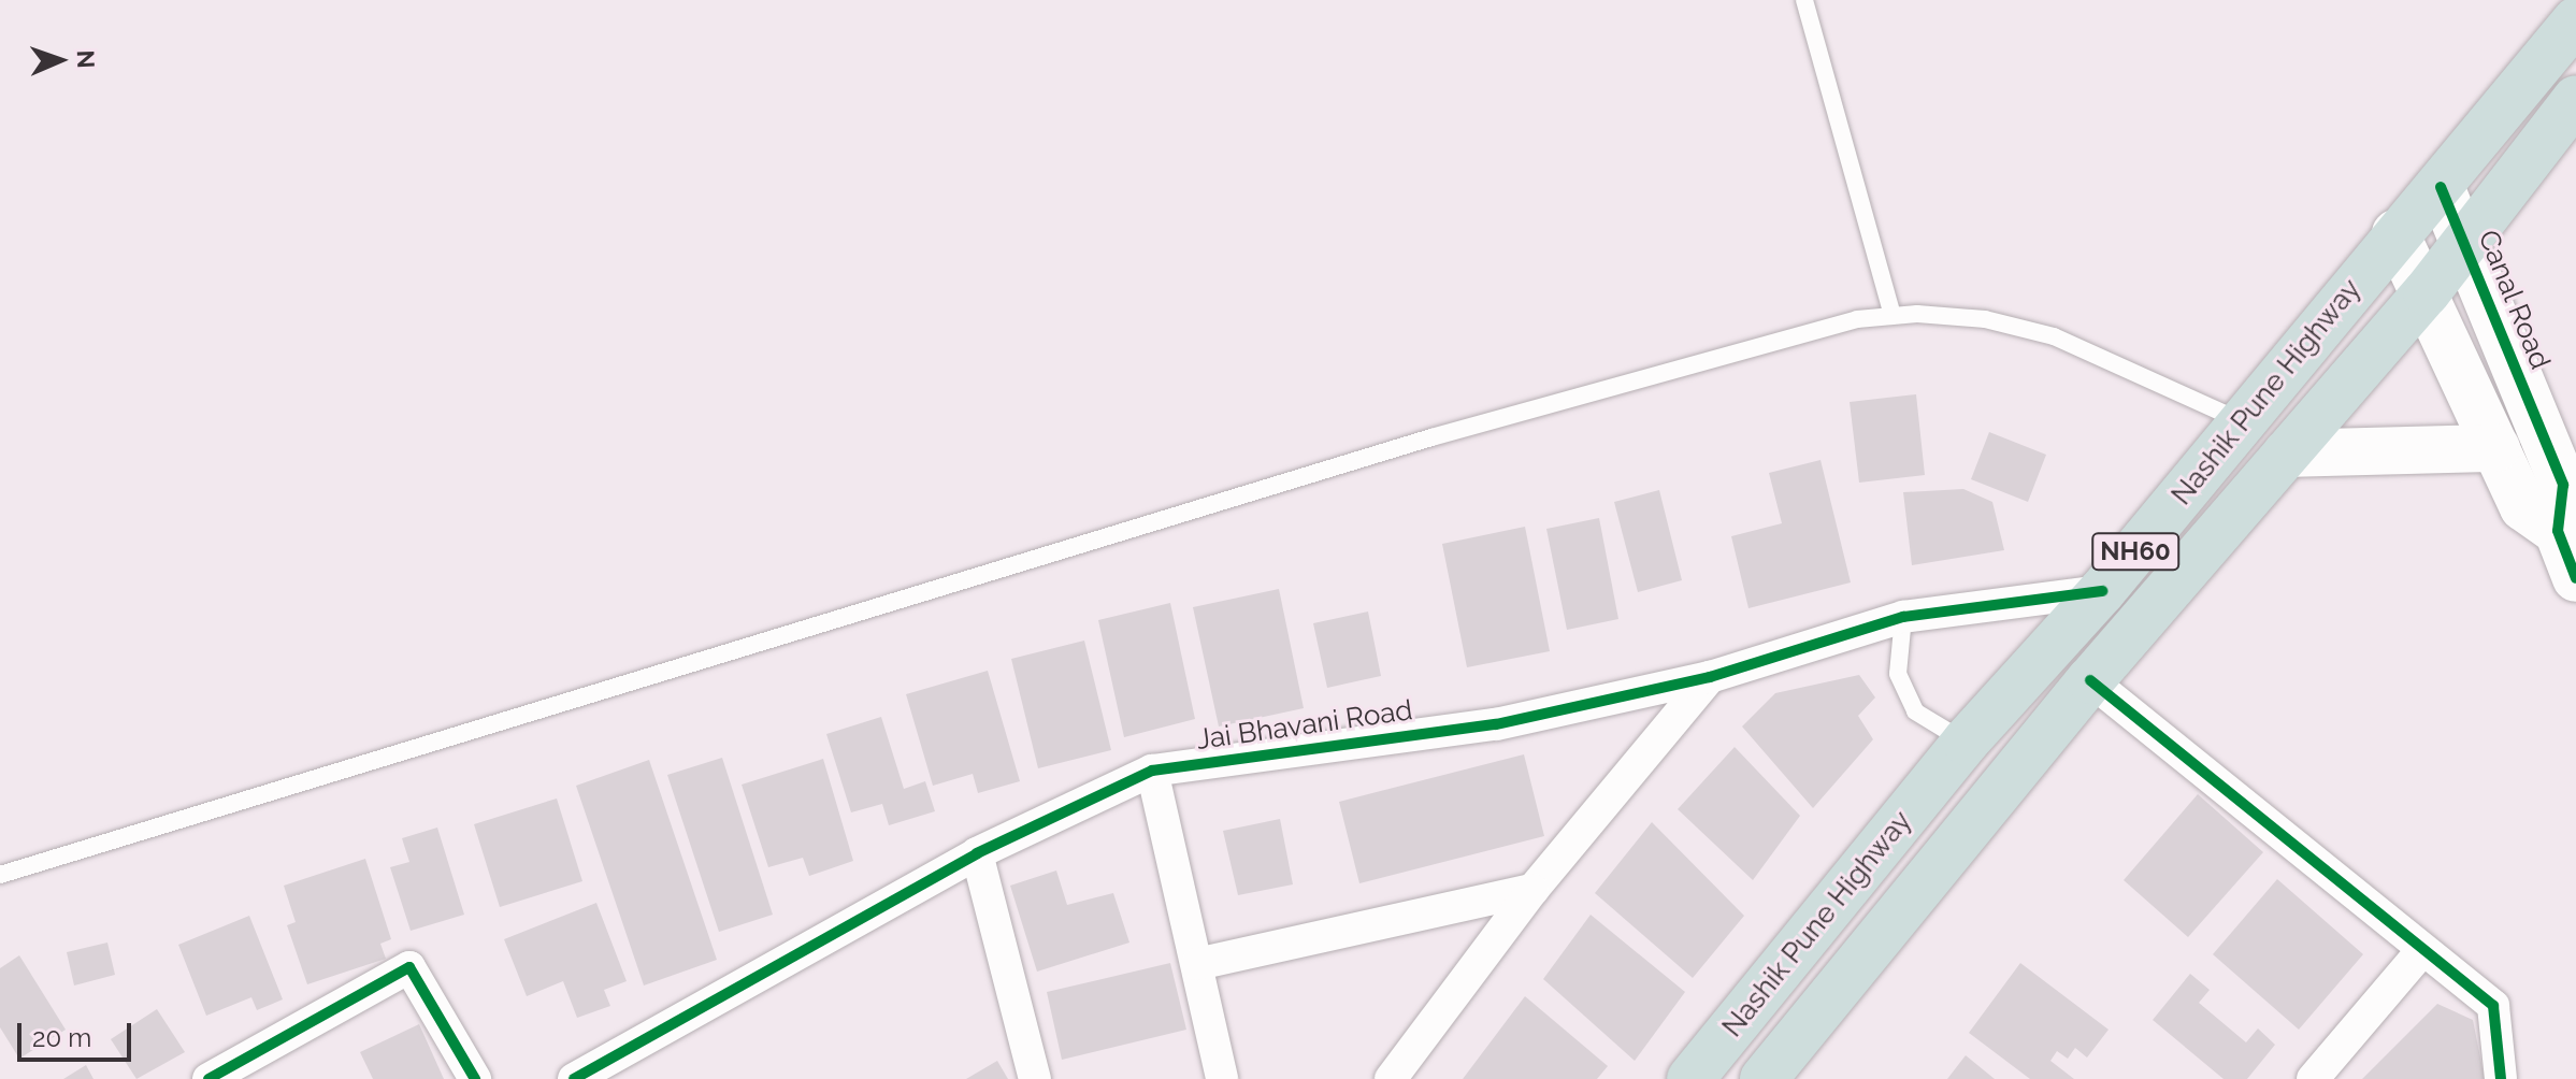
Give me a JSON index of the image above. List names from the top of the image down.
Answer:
{
  "streets": {
    "highway": ["Nashik Pune Highway", "NH60"],
    "street": ["Canal Road", "Jai Bhavani Road"]
  },
  "crossings": [
    ["Canal Road", "Nashik Pune Highway"],
    ["Nashik Pune Highway", "Jai Bhavani Road"]
  ],
  "scale_bar": "20 m",
  "north": "right"
}
